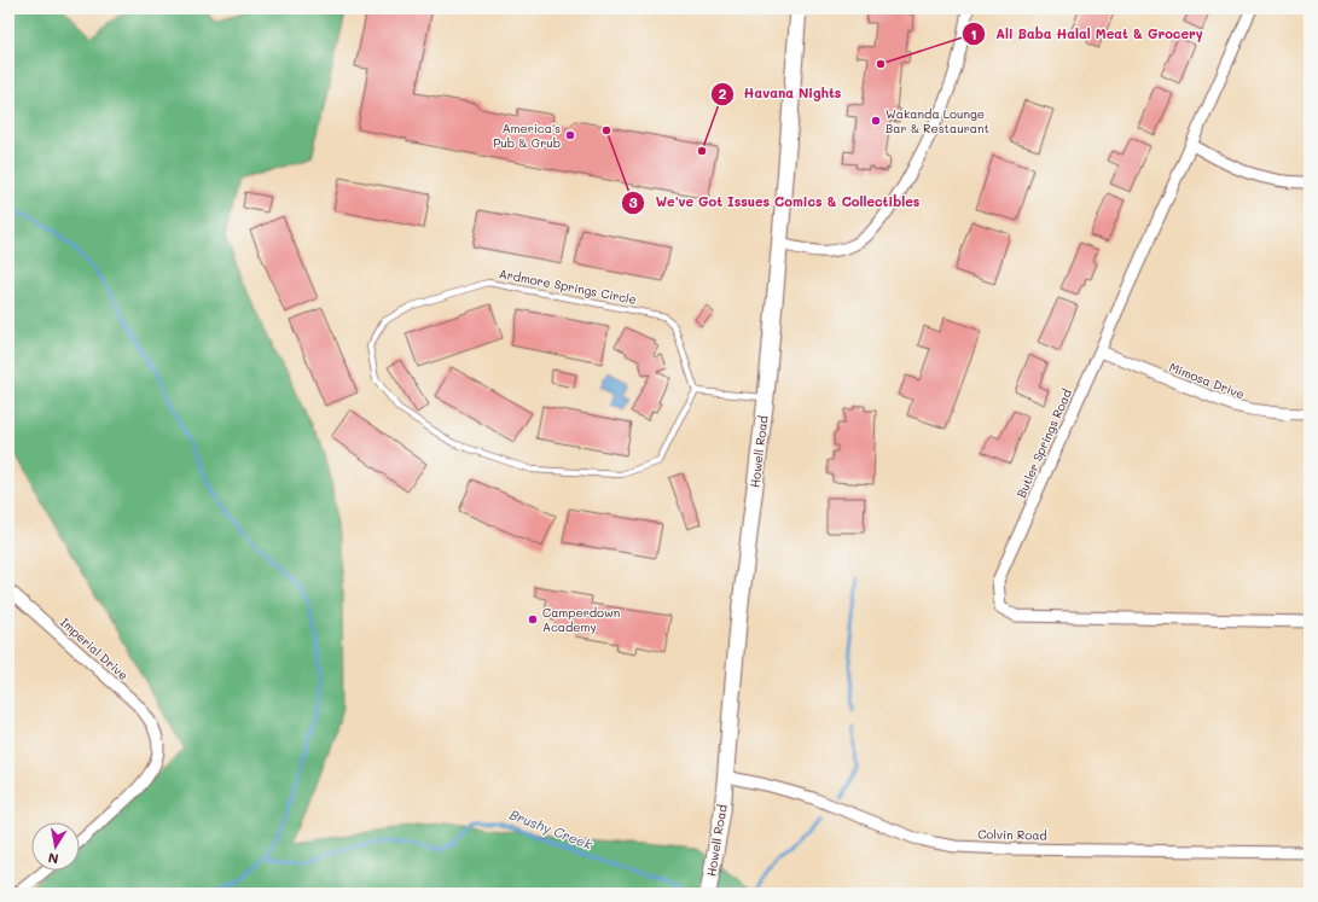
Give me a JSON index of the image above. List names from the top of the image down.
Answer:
{
  "streets": {
    "main road": ["Howell Road"],
    "street": [
      "Mimosa Drive",
      "Butler Springs Road",
      "Imperial Drive",
      "Colvin Road"
    ],
    "lane": ["Ardmore Springs Circle"]
  },
  "crossings": [
    ["Mimosa Drive", "Butler Springs Road"],
    ["Howell Road", "Colvin Road"]
  ],
  "water": ["Brushy Creek"],
  "places": [
    "Ali Baba Halal Meat & Grocery",
    "Wakanda Lounge Bar & Restaurant",
    "We've Got Issues Comics & Collectibles",
    "America's Pub & Grub",
    "Havana Nights",
    "Camperdown Academy"
  ],
  "north": "bottom"
}
